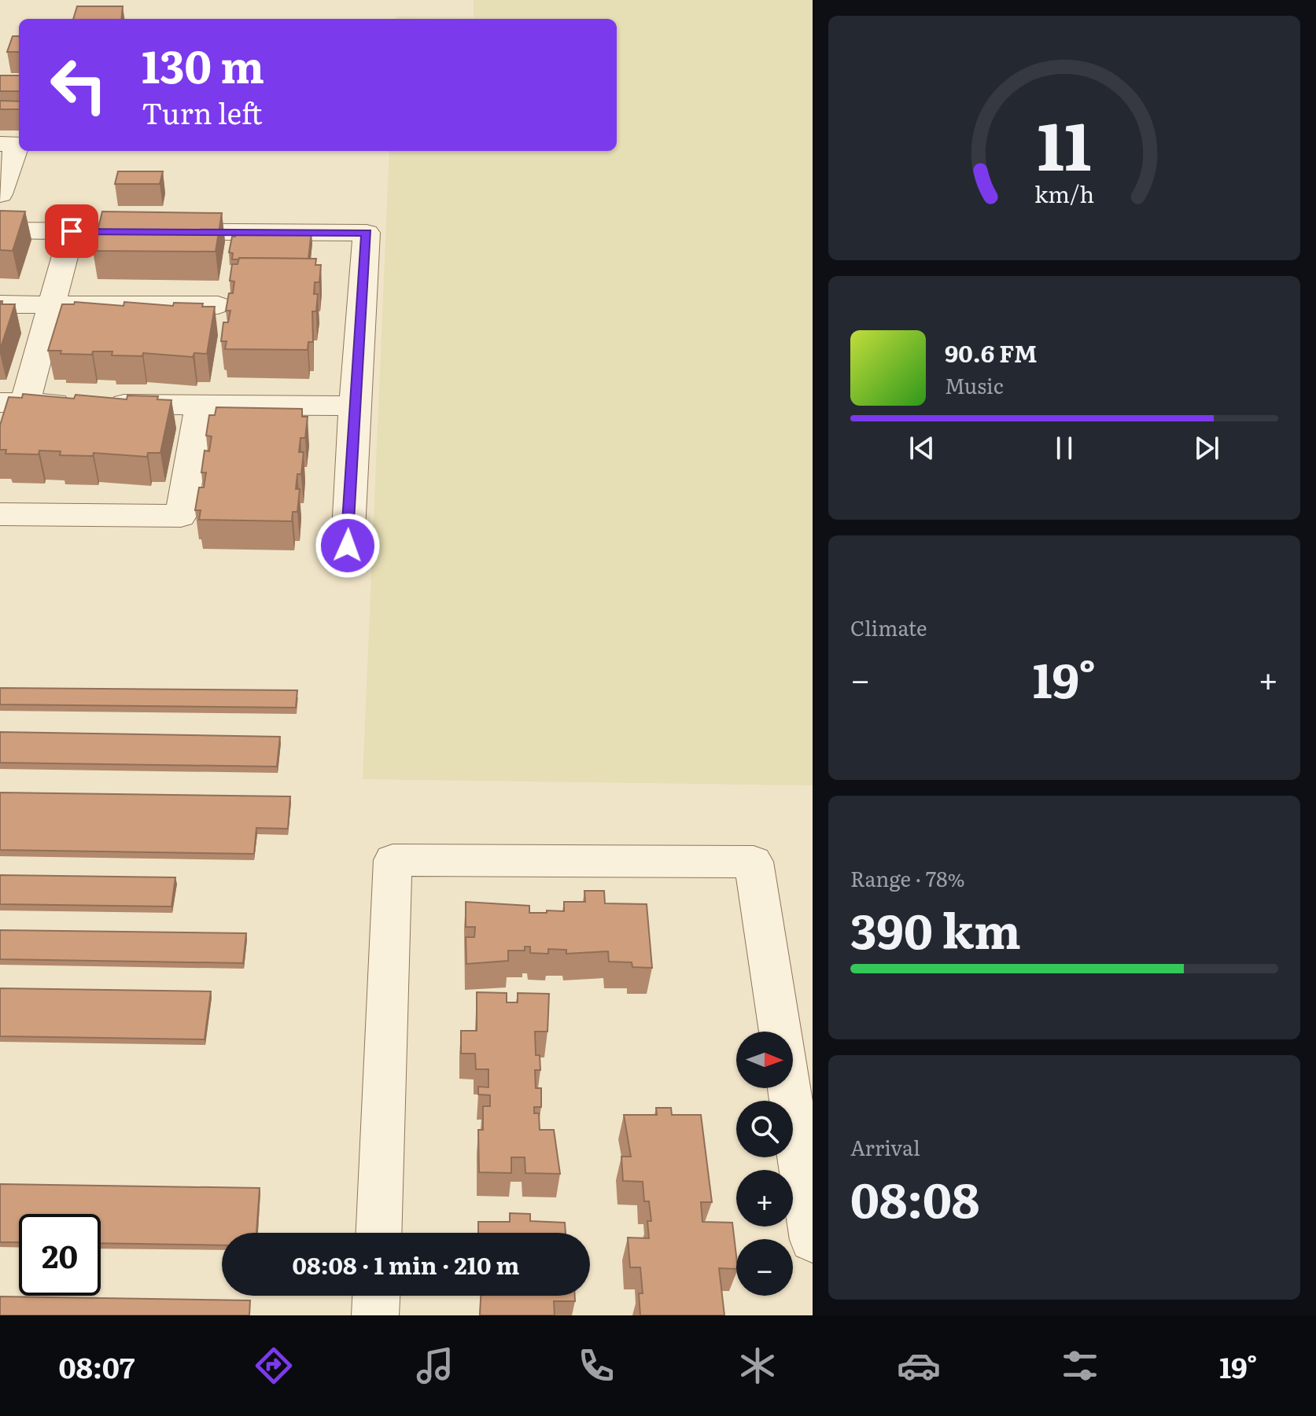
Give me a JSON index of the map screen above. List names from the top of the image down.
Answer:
{
  "north": "right",
  "page": {
    "turn": ["130 m", "Turn left"],
    "song": ["90.6 FM", "Music"],
    "tile": [
      "Climate",
      ["Range · 78%", "390 km"],
      ["Arrival", "08:08"]
    ],
    "heat": ["−", "19°", "+"],
    "map_buttons": ["+", "−"],
    "limit": "20",
    "trip": "08:08 · 1 min · 210 m",
    "tabs": ["08:07", "19°"],
    "gauge": ["11", "km/h"]
  }
}
